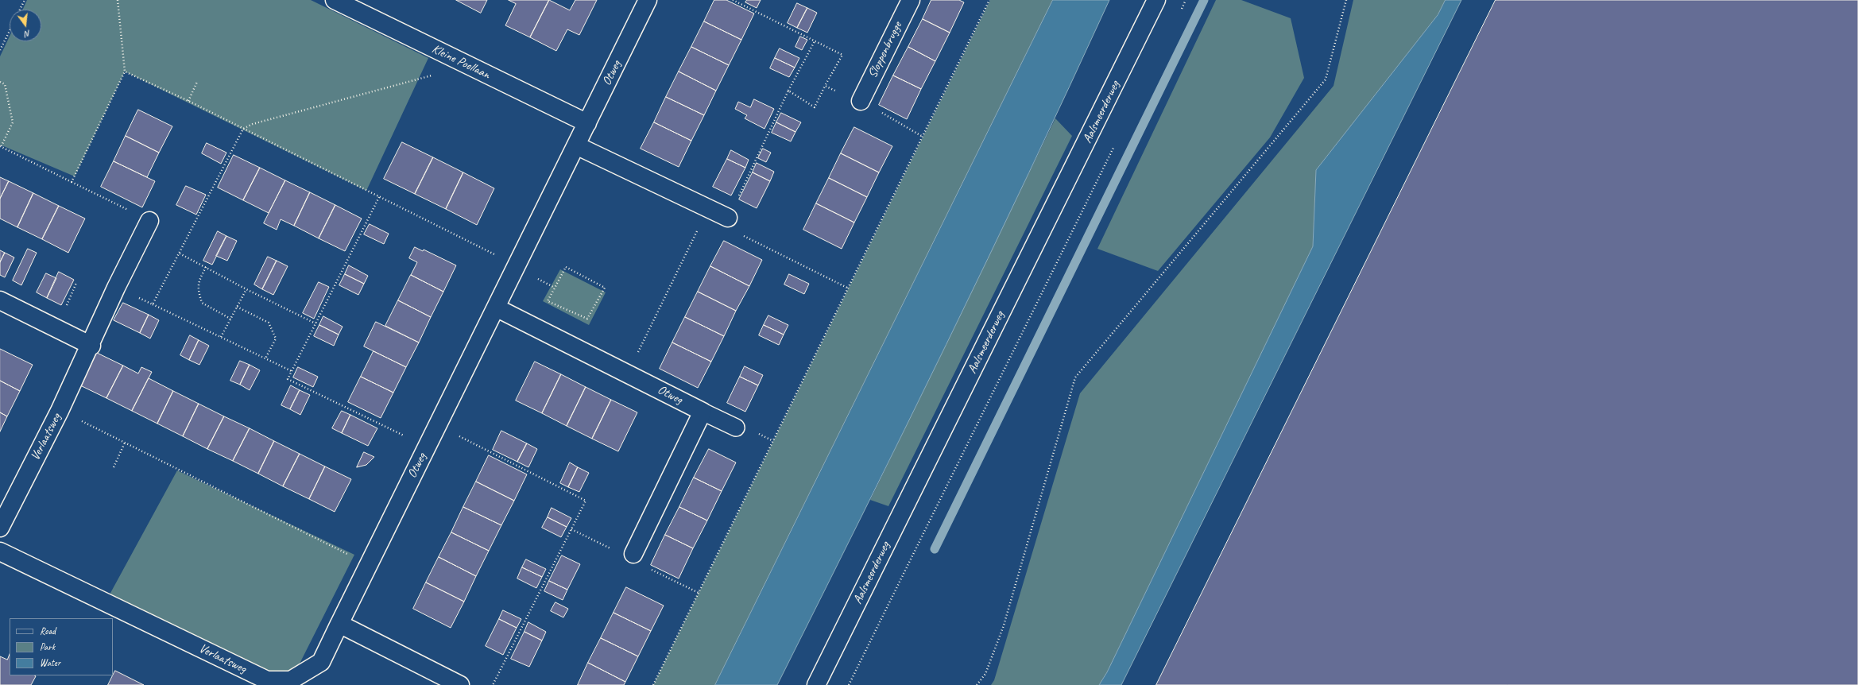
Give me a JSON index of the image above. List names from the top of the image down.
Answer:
{
  "streets": {
    "street": [
      "Sloppenbrugge",
      "Kleine Poellaan",
      "Otweg",
      "Aalsmeerderweg",
      "Verlaatsweg"
    ]
  },
  "crossings": [
    ["Kleine Poellaan", "Otweg"],
    ["Otweg", "Verlaatsweg"]
  ],
  "legend": ["Road", "Park", "Water"],
  "north": "bottom"
}
